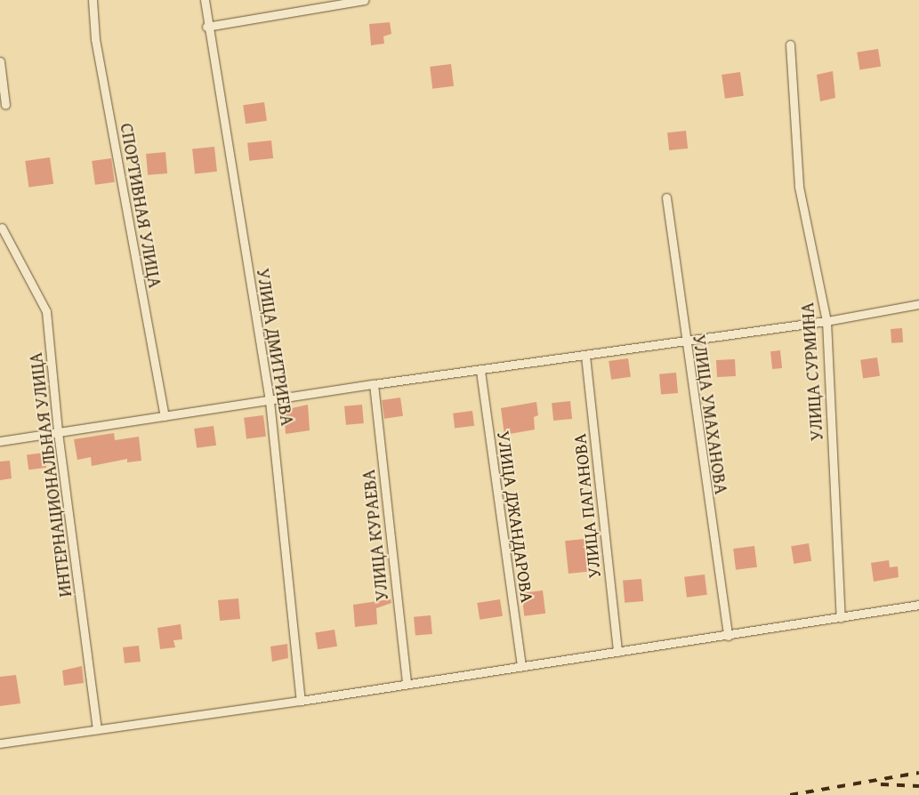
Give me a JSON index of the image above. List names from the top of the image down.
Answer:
{
  "streets": {
    "street": [
      "СПОРТИВНАЯ УЛИЦА",
      "УЛИЦА ДМИТРИЕВА",
      "УЛИЦА СУРМИНА",
      "УЛИЦА УМАХАНОВА",
      "ИНТЕРНАЦИОНАЛЬНАЯ УЛИЦА",
      "УЛИЦА ПАГАНОВА",
      "УЛИЦА ДЖАНДАРОВА",
      "УЛИЦА КУРАЕВА"
    ]
  }
}
